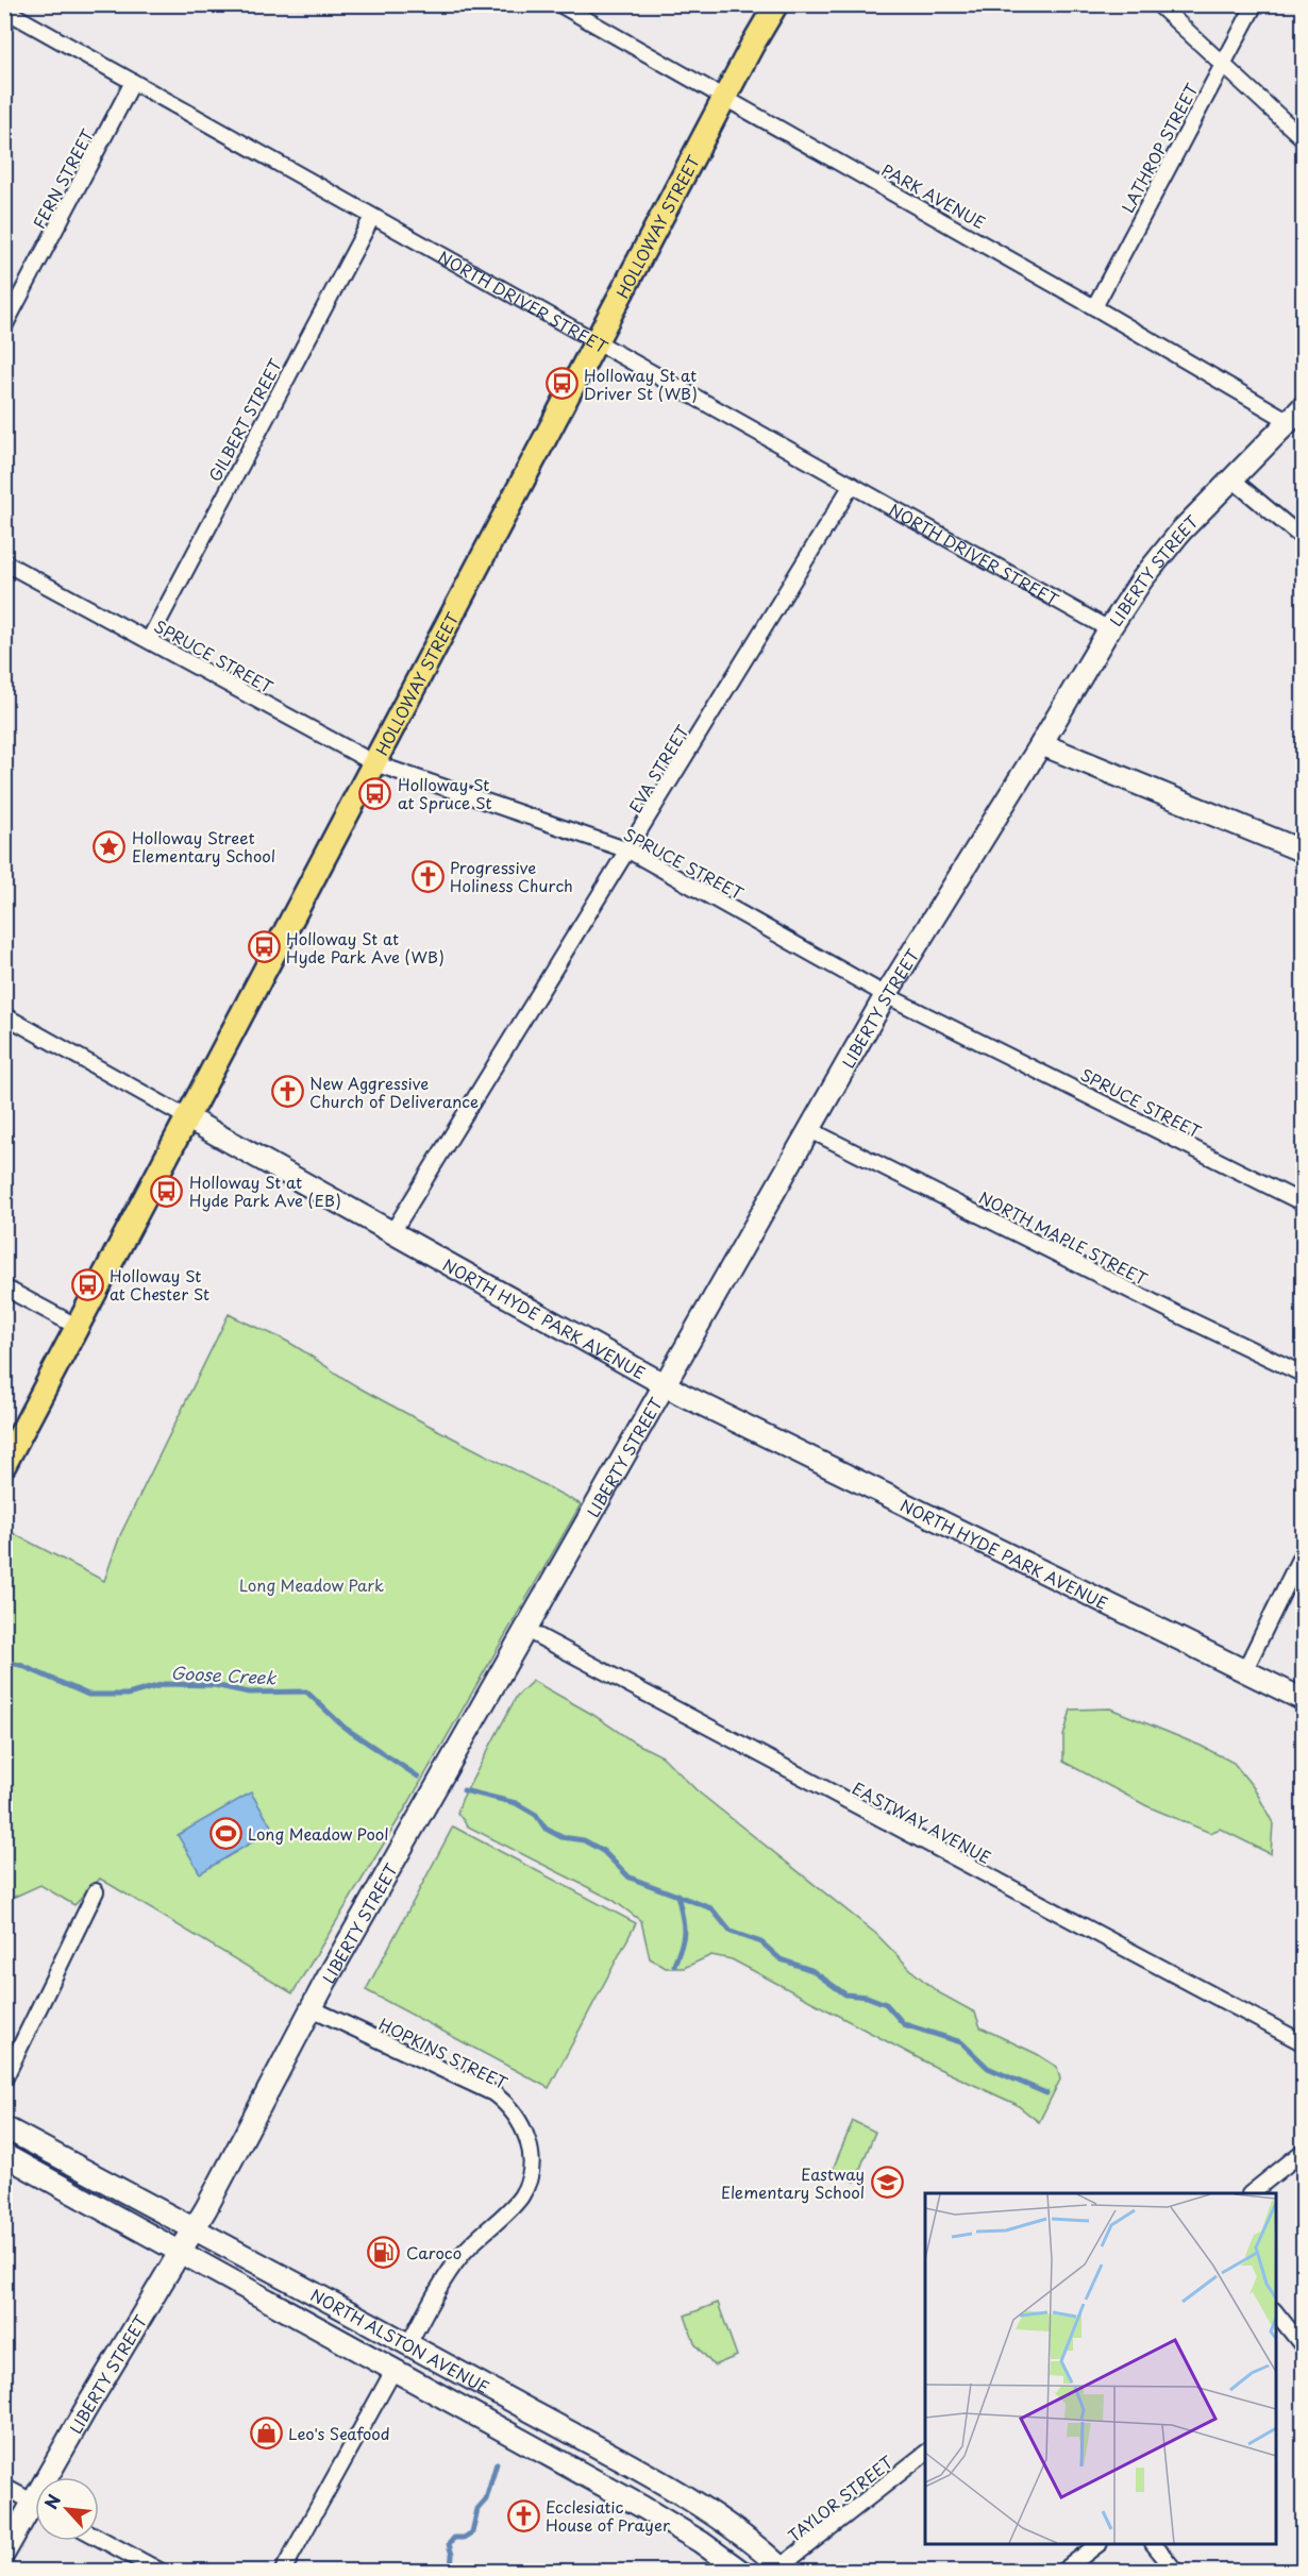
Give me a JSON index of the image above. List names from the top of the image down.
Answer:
{
  "streets": {
    "main road": ["HOLLOWAY STREET"],
    "street": [
      "LATHROP STREET",
      "FERN STREET",
      "PARK AVENUE",
      "NORTH DRIVER STREET",
      "GILBERT STREET",
      "LIBERTY STREET",
      "SPRUCE STREET",
      "EVA STREET",
      "NORTH MAPLE STREET",
      "NORTH HYDE PARK AVENUE",
      "EASTWAY AVENUE",
      "HOPKINS STREET",
      "NORTH ALSTON AVENUE",
      "TAYLOR STREET"
    ]
  },
  "crossings": [
    ["LATHROP STREET", "PARK AVENUE"],
    ["FERN STREET", "NORTH DRIVER STREET"],
    ["PARK AVENUE", "HOLLOWAY STREET"],
    ["PARK AVENUE", "LIBERTY STREET"],
    ["HOLLOWAY STREET", "NORTH DRIVER STREET"],
    ["HOLLOWAY STREET", "SPRUCE STREET"],
    ["HOLLOWAY STREET", "NORTH HYDE PARK AVENUE"],
    ["NORTH DRIVER STREET", "GILBERT STREET"],
    ["NORTH DRIVER STREET", "LIBERTY STREET"],
    ["NORTH DRIVER STREET", "EVA STREET"],
    ["GILBERT STREET", "SPRUCE STREET"],
    ["LIBERTY STREET", "SPRUCE STREET"],
    ["LIBERTY STREET", "NORTH MAPLE STREET"],
    ["LIBERTY STREET", "NORTH HYDE PARK AVENUE"],
    ["LIBERTY STREET", "EASTWAY AVENUE"],
    ["LIBERTY STREET", "HOPKINS STREET"],
    ["LIBERTY STREET", "NORTH ALSTON AVENUE"],
    ["SPRUCE STREET", "EVA STREET"],
    ["EVA STREET", "NORTH HYDE PARK AVENUE"],
    ["HOPKINS STREET", "NORTH ALSTON AVENUE"],
    ["NORTH ALSTON AVENUE", "TAYLOR STREET"]
  ],
  "water": ["Goose Creek"],
  "parks": ["Long Meadow Park"],
  "places": {
    "bus stop": [
      "Holloway St at Driver St (WB)",
      "Holloway St at Spruce St",
      "Holloway St at Hyde Park Ave (WB)",
      "Holloway St at Hyde Park Ave (EB)",
      "Holloway St at Chester St"
    ],
    "place": ["Holloway Street Elementary School"],
    "church": ["Progressive Holiness Church", "New Aggressive Church of Deliverance", "Ecclesiatic House of Prayer"],
    "sports": ["Long Meadow Pool"],
    "school or university": ["Eastway Elementary School"],
    "fuel station": ["Caroco"],
    "shop": ["Leo's Seafood"]
  },
  "north": "top left"
}
